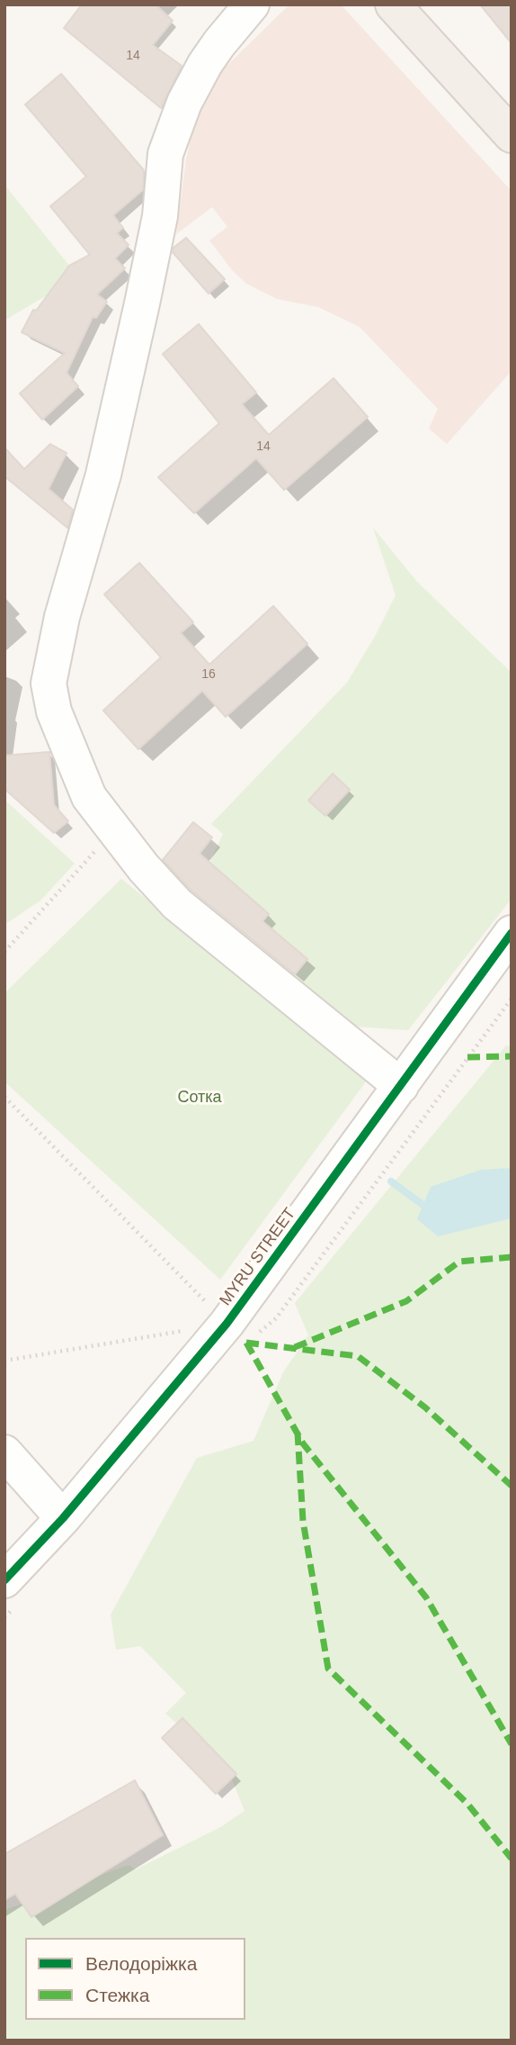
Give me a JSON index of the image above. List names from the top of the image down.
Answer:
{
  "streets": {
    "street": ["MYRU STREET"]
  },
  "parks": ["Сотка"],
  "house_numbers": ["14", "14", "16"],
  "legend": ["Велодоріжка", "Стежка"]
}
